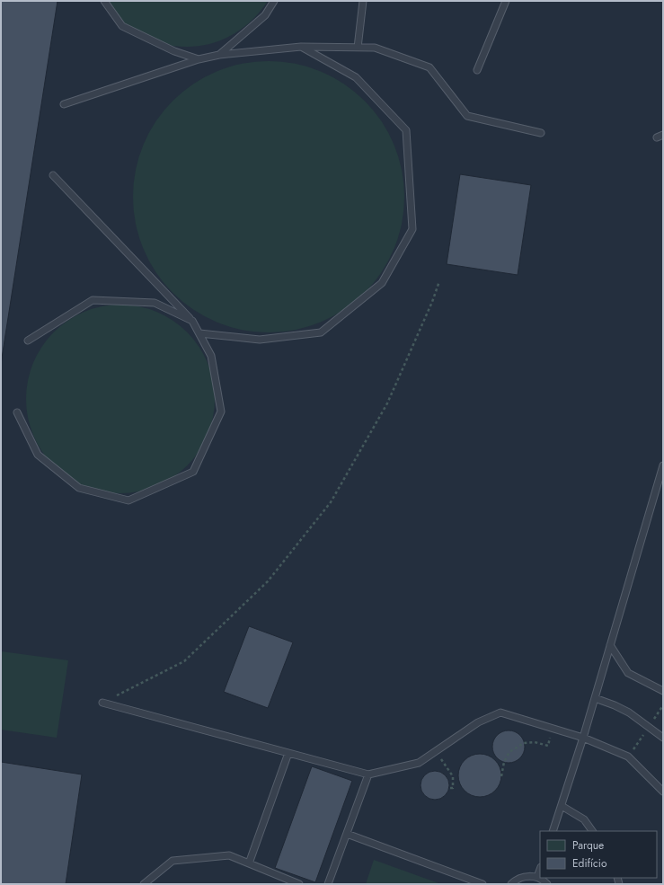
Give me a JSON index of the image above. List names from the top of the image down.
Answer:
{
  "legend": ["Parque", "Edifício"]
}
